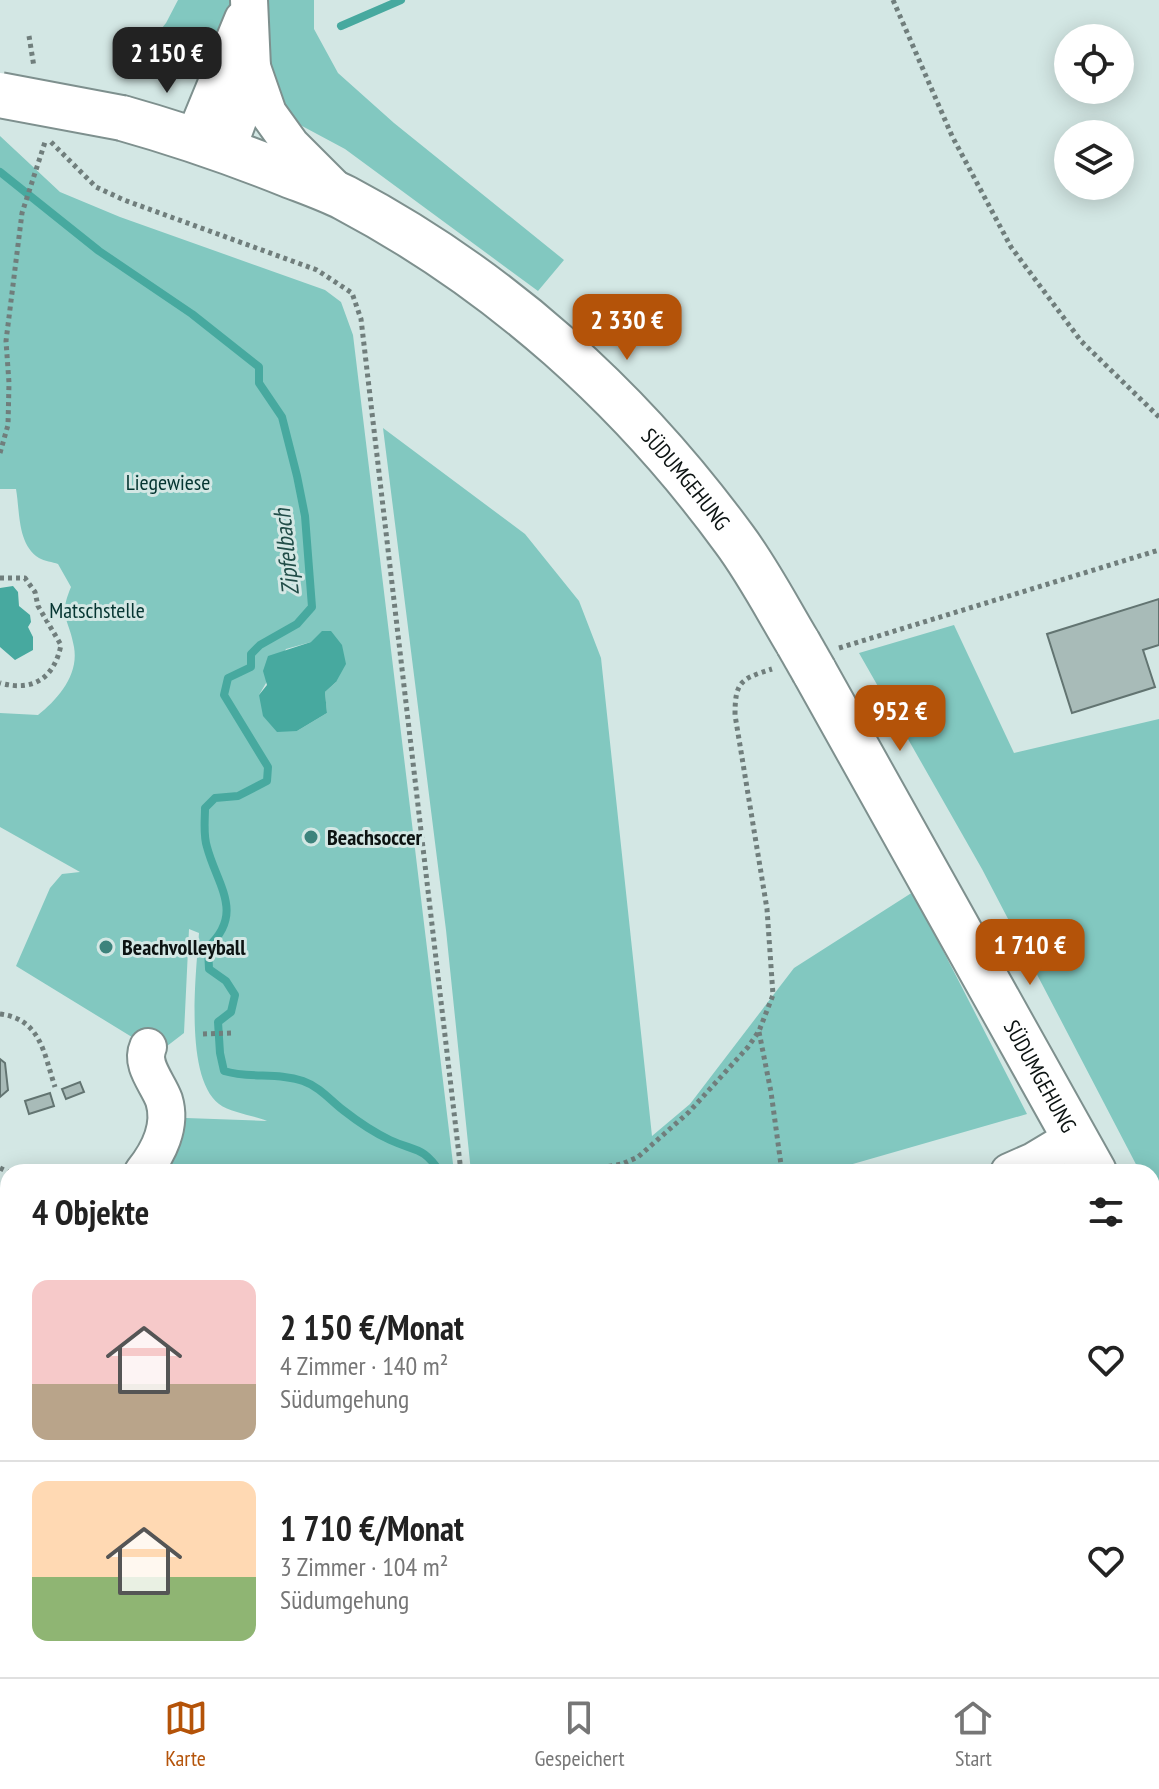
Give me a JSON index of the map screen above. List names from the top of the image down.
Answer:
{
  "streets": {
    "main road": ["SÜDUMGEHUNG"]
  },
  "water": ["Zipfelbach"],
  "parks": ["Liegewiese", "Matschstelle"],
  "places": ["Beachsoccer", "Beachvolleyball"],
  "page": {
    "price": [
      "2 150 €",
      "2 330 €",
      "952 €",
      "1 710 €"
    ],
    "heading": "4 Objekte",
    "list": [
      {
        "name": "2 150 €/Monat",
        "note": "4 Zimmer · 140 m² · Südumgehung"
      },
      {
        "name": "1 710 €/Monat",
        "note": "3 Zimmer · 104 m² · Südumgehung"
      }
    ],
    "tabs": ["Karte", "Gespeichert", "Start"]
  }
}
